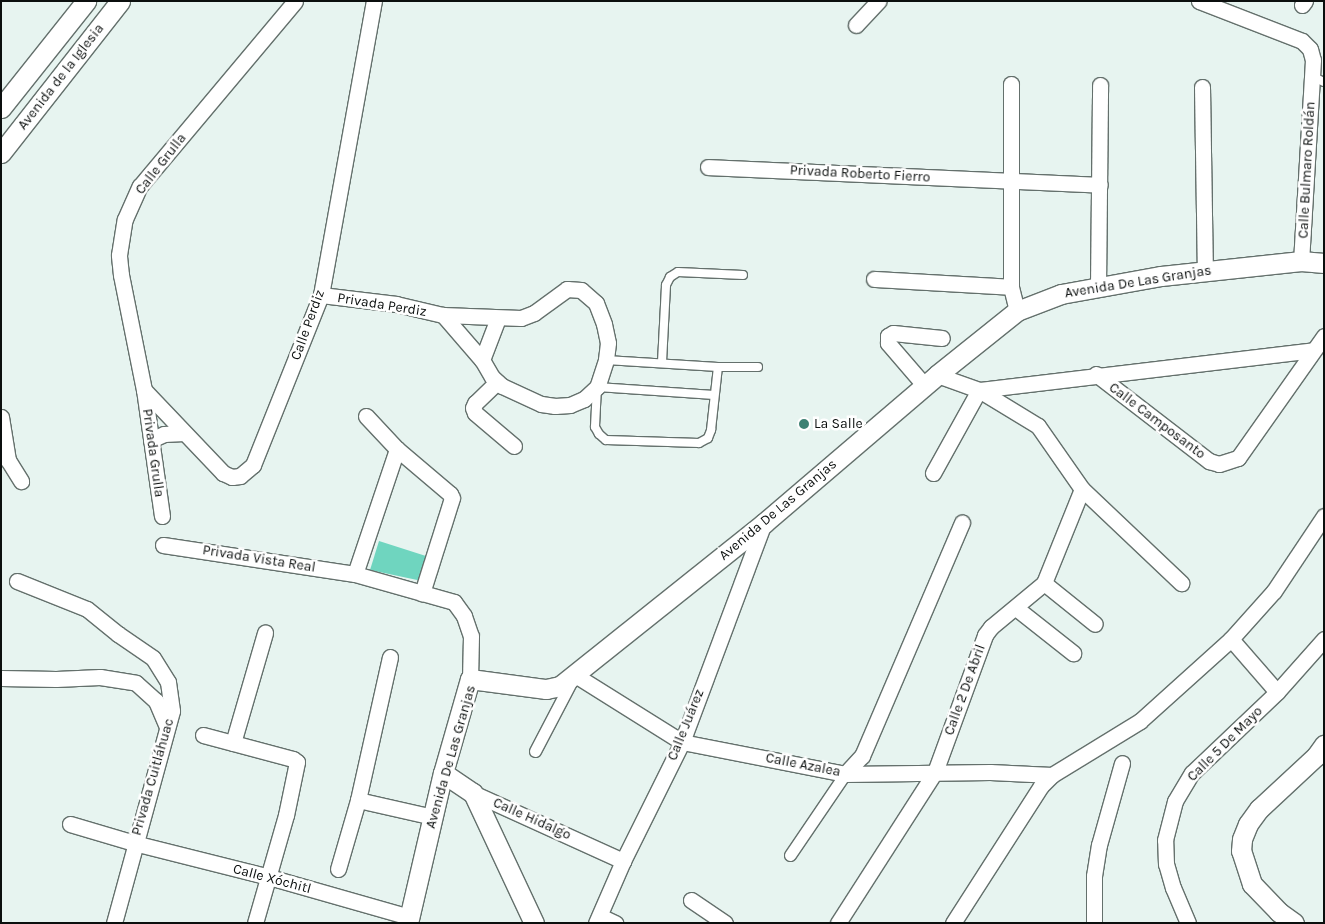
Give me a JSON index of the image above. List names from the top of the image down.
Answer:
{
  "streets": {
    "street": [
      "Avenida de la Iglesia",
      "Calle Grulla",
      "Calle Bulmaro Roldán",
      "Privada Roberto Fierro",
      "Avenida De Las Granjas",
      "Privada Perdiz",
      "Calle Perdiz",
      "Calle Camposanto",
      "Privada Grulla",
      "Privada Vista Real",
      "Calle 2 De Abril",
      "Calle Juárez",
      "Calle 5 De Mayo",
      "Calle Azalea",
      "Privada Cuitláhuac",
      "Calle Hidalgo",
      "Calle Xóchitl"
    ]
  },
  "crossings": [
    ["Calle Grulla", "Calle Perdiz"],
    ["Calle Grulla", "Privada Grulla"],
    ["Calle Bulmaro Roldán", "Avenida De Las Granjas"],
    ["Avenida De Las Granjas", "Privada Vista Real"],
    ["Avenida De Las Granjas", "Calle Juárez"],
    ["Avenida De Las Granjas", "Calle Azalea"],
    ["Avenida De Las Granjas", "Calle Hidalgo"],
    ["Avenida De Las Granjas", "Calle Xóchitl"],
    ["Privada Perdiz", "Calle Perdiz"],
    ["Calle Perdiz", "Privada Grulla"],
    ["Calle 2 De Abril", "Calle Azalea"],
    ["Calle Juárez", "Calle Azalea"],
    ["Calle Juárez", "Calle Hidalgo"],
    ["Privada Cuitláhuac", "Calle Xóchitl"]
  ],
  "places": ["La Salle"]
}
